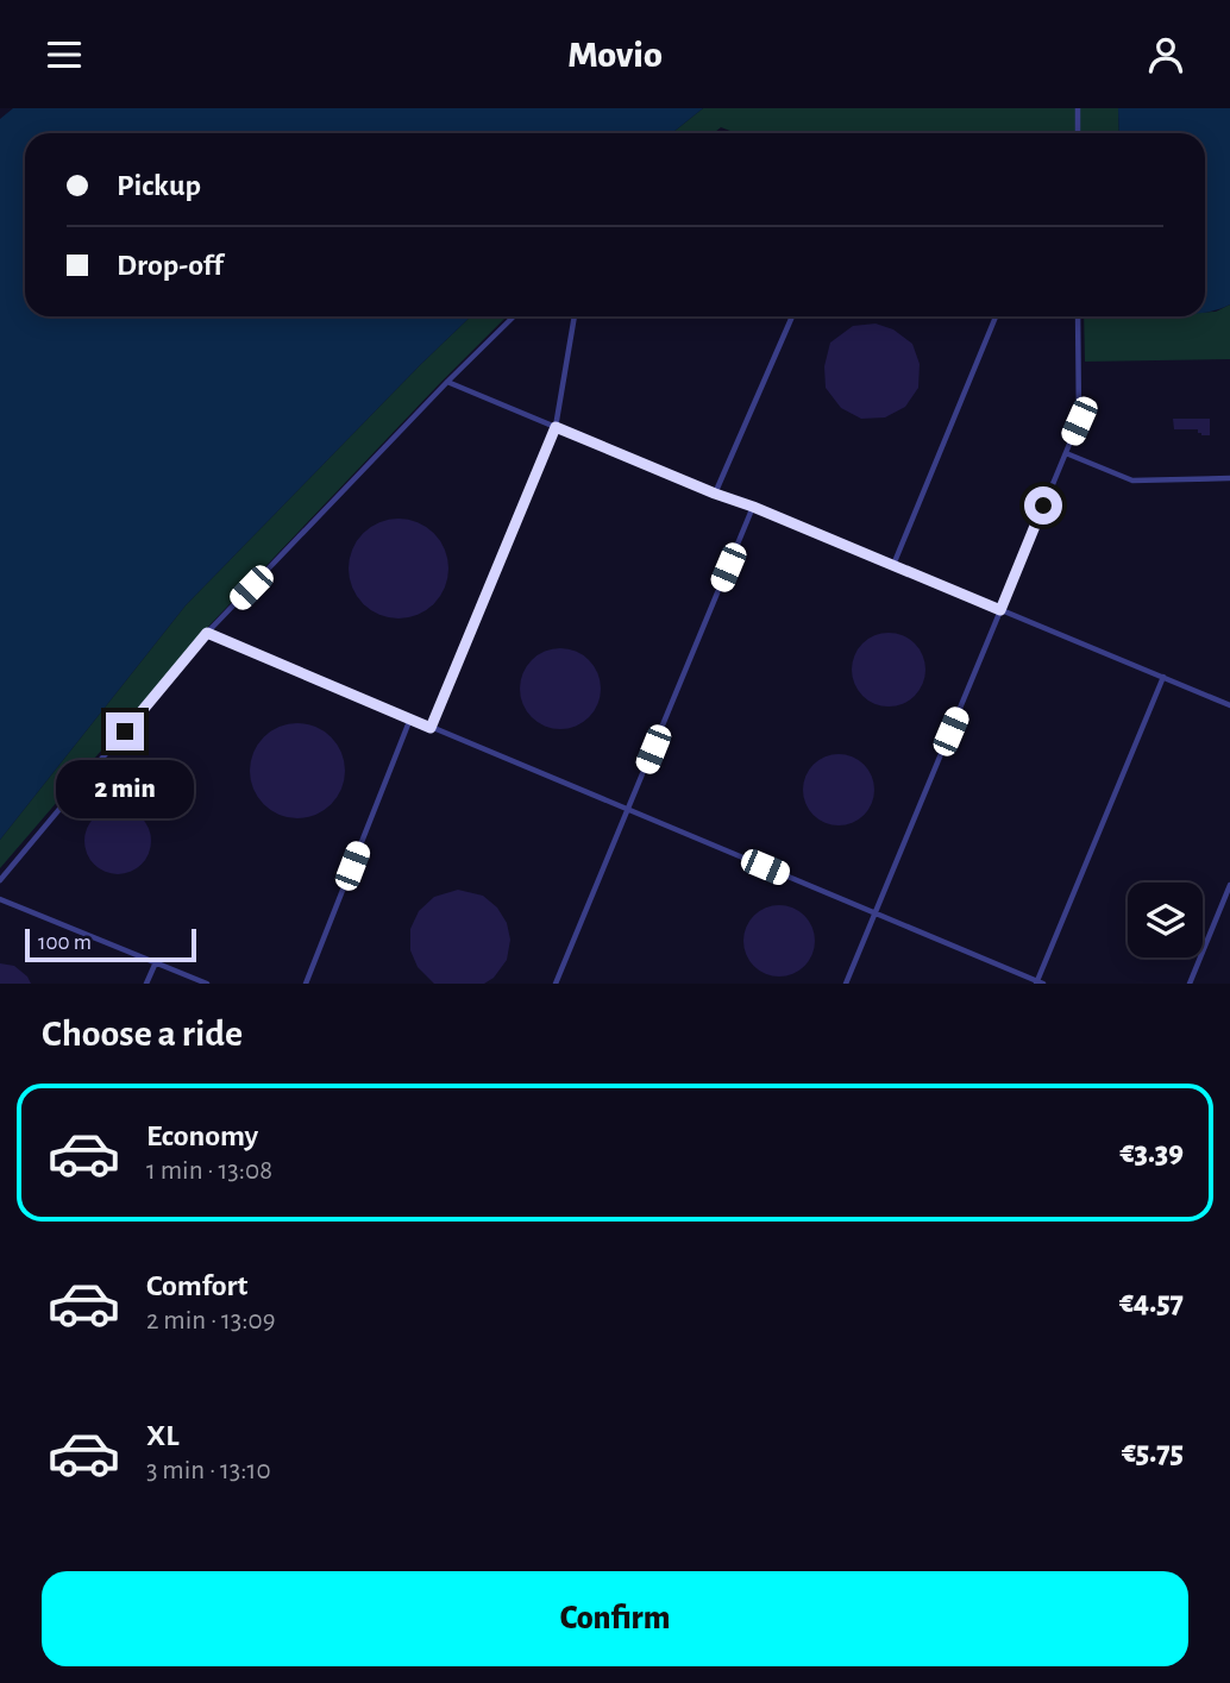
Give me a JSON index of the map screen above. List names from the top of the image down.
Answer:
{
  "scale_bar": "100 m",
  "page": {
    "header": "Movio",
    "banner": ["Pickup", "Drop-off"],
    "bubble": "2 min",
    "scale": "100 m",
    "heading": "Choose a ride",
    "list": [
      {
        "name": "Economy",
        "note": "1 min · 13:08",
        "value": "€3.39"
      },
      {
        "name": "Comfort",
        "note": "2 min · 13:09",
        "value": "€4.57"
      },
      {
        "name": "XL",
        "note": "3 min · 13:10",
        "value": "€5.75"
      }
    ],
    "buttons": "Confirm"
  }
}
